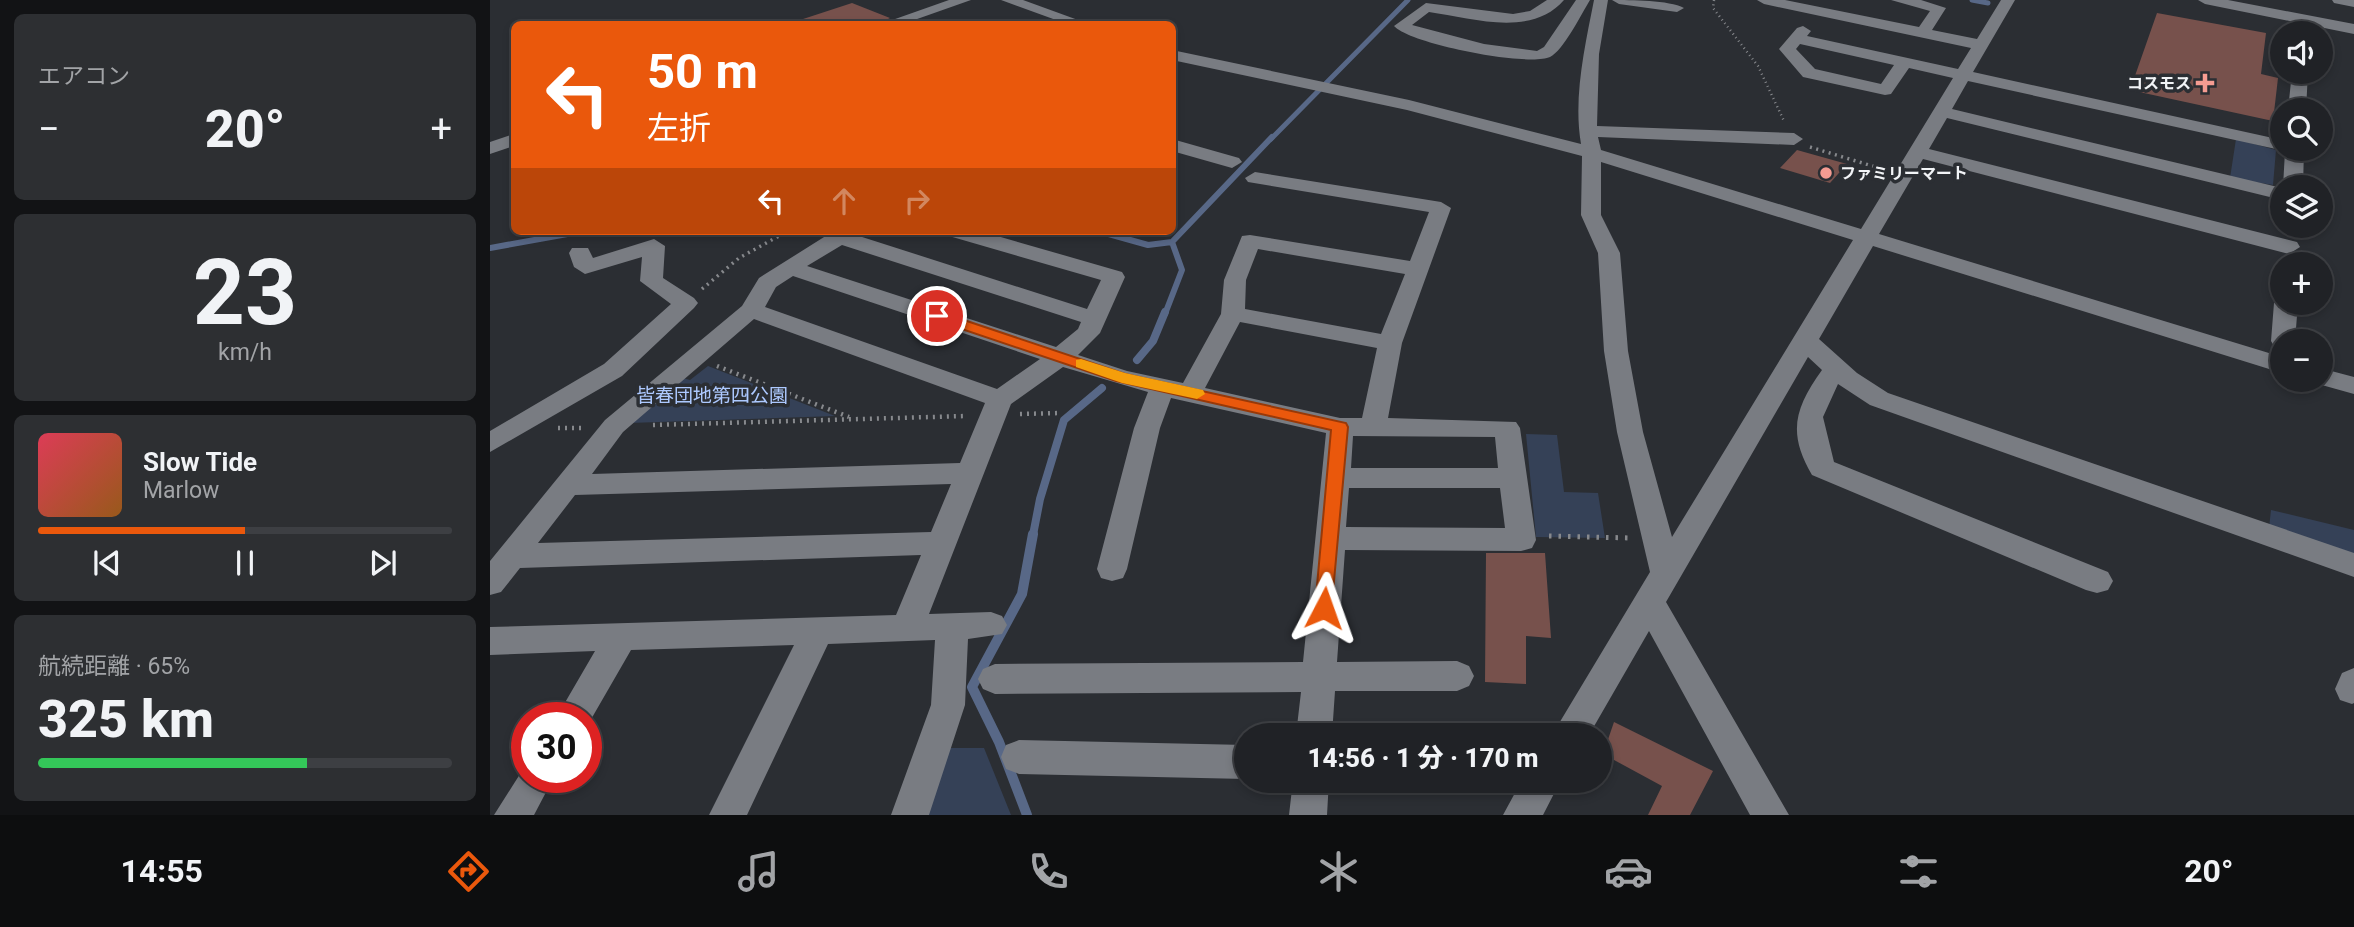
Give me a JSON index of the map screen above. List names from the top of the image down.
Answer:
{
  "parks": ["皆春団地第四公園"],
  "places": {
    "health": ["コスモス"],
    "other": ["ファミリーマート"]
  },
  "page": {
    "tile": [
      "エアコン",
      ["23", "km/h"],
      ["航続距離 · 65%", "325 km"]
    ],
    "map_buttons": ["+", "−"],
    "turn": ["50 m", "左折"],
    "heat": ["−", "20°", "+"],
    "song": ["Slow Tide", "Marlow"],
    "limit": "30",
    "trip": "14:56 · 1 分 · 170 m",
    "tabs": ["14:55", "20°"]
  }
}
